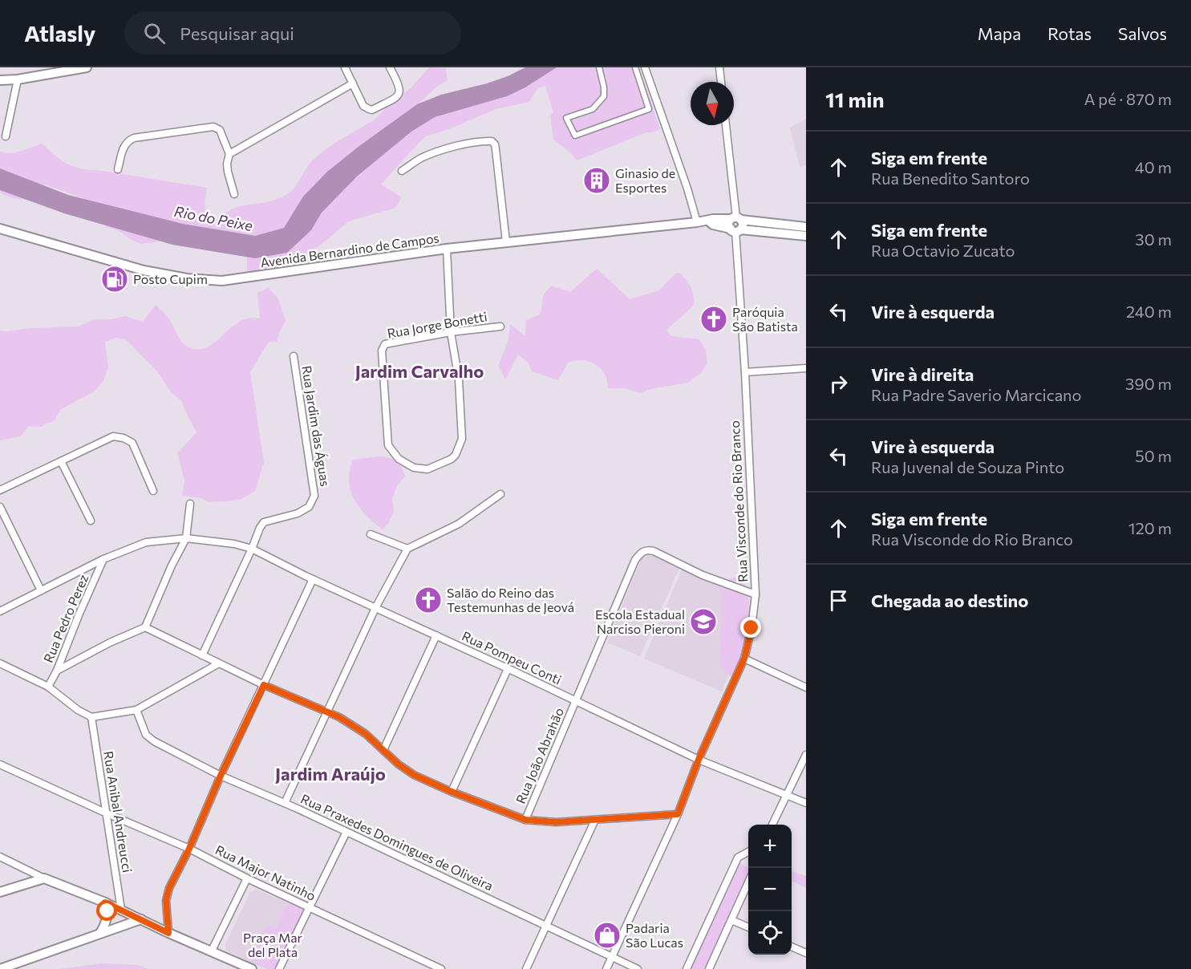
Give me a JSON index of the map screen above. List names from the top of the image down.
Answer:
{
  "streets": {
    "street": [
      "Avenida Bernardino de Campos",
      "Rua Jorge Bonetti",
      "Rua Jardim das Águas",
      "Rua Visconde do Rio Branco",
      "Rua Pedro Perez",
      "Rua Pompeu Conti",
      "Rua João Abrahão",
      "Rua Anibal Andreucci",
      "Rua Praxedes Domingues de Oliveira",
      "Rua Major Natinho"
    ]
  },
  "crossings": [
    ["Rua Jardim das Águas", "Rua Pompeu Conti"],
    ["Rua Visconde do Rio Branco", "Rua Pompeu Conti"],
    ["Rua Visconde do Rio Branco", "Rua João Abrahão"],
    ["Rua Visconde do Rio Branco", "Rua Praxedes Domingues de Oliveira"],
    ["Rua Pedro Perez", "Rua Pompeu Conti"],
    ["Rua Pompeu Conti", "Rua João Abrahão"],
    ["Rua Anibal Andreucci", "Rua Major Natinho"]
  ],
  "districts": ["Jardim Carvalho", "Jardim Araújo"],
  "water": ["Rio do Peixe"],
  "parks": ["Praça Mar del Plata"],
  "places": {
    "building": ["Ginasio de Esportes"],
    "fuel station": ["Posto Cupim"],
    "church": ["Paróquia São Batista", "Salão do Reino das Testemunhas de Jeová"],
    "school or university": ["Escola Estadual Narciso Pieroni"],
    "shop": ["Padaria São Lucas"]
  },
  "north": "bottom",
  "page": {
    "header": "Atlasly",
    "search": "Pesquisar aqui",
    "nav": ["Mapa", "Rotas", "Salvos"],
    "heading": ["11 min", "A pé · 870 m"],
    "list": [
      ["Siga em frente", "Rua Benedito Santoro", "40 m"],
      ["Siga em frente", "Rua Octavio Zucato", "30 m"],
      ["Vire à esquerda", "240 m"],
      ["Vire à direita", "Rua Padre Saverio Marcicano", "390 m"],
      ["Vire à esquerda", "Rua Juvenal de Souza Pinto", "50 m"],
      ["Siga em frente", "Rua Visconde do Rio Branco", "120 m"],
      "Chegada ao destino"
    ],
    "map_buttons": ["+", "−"]
  }
}
